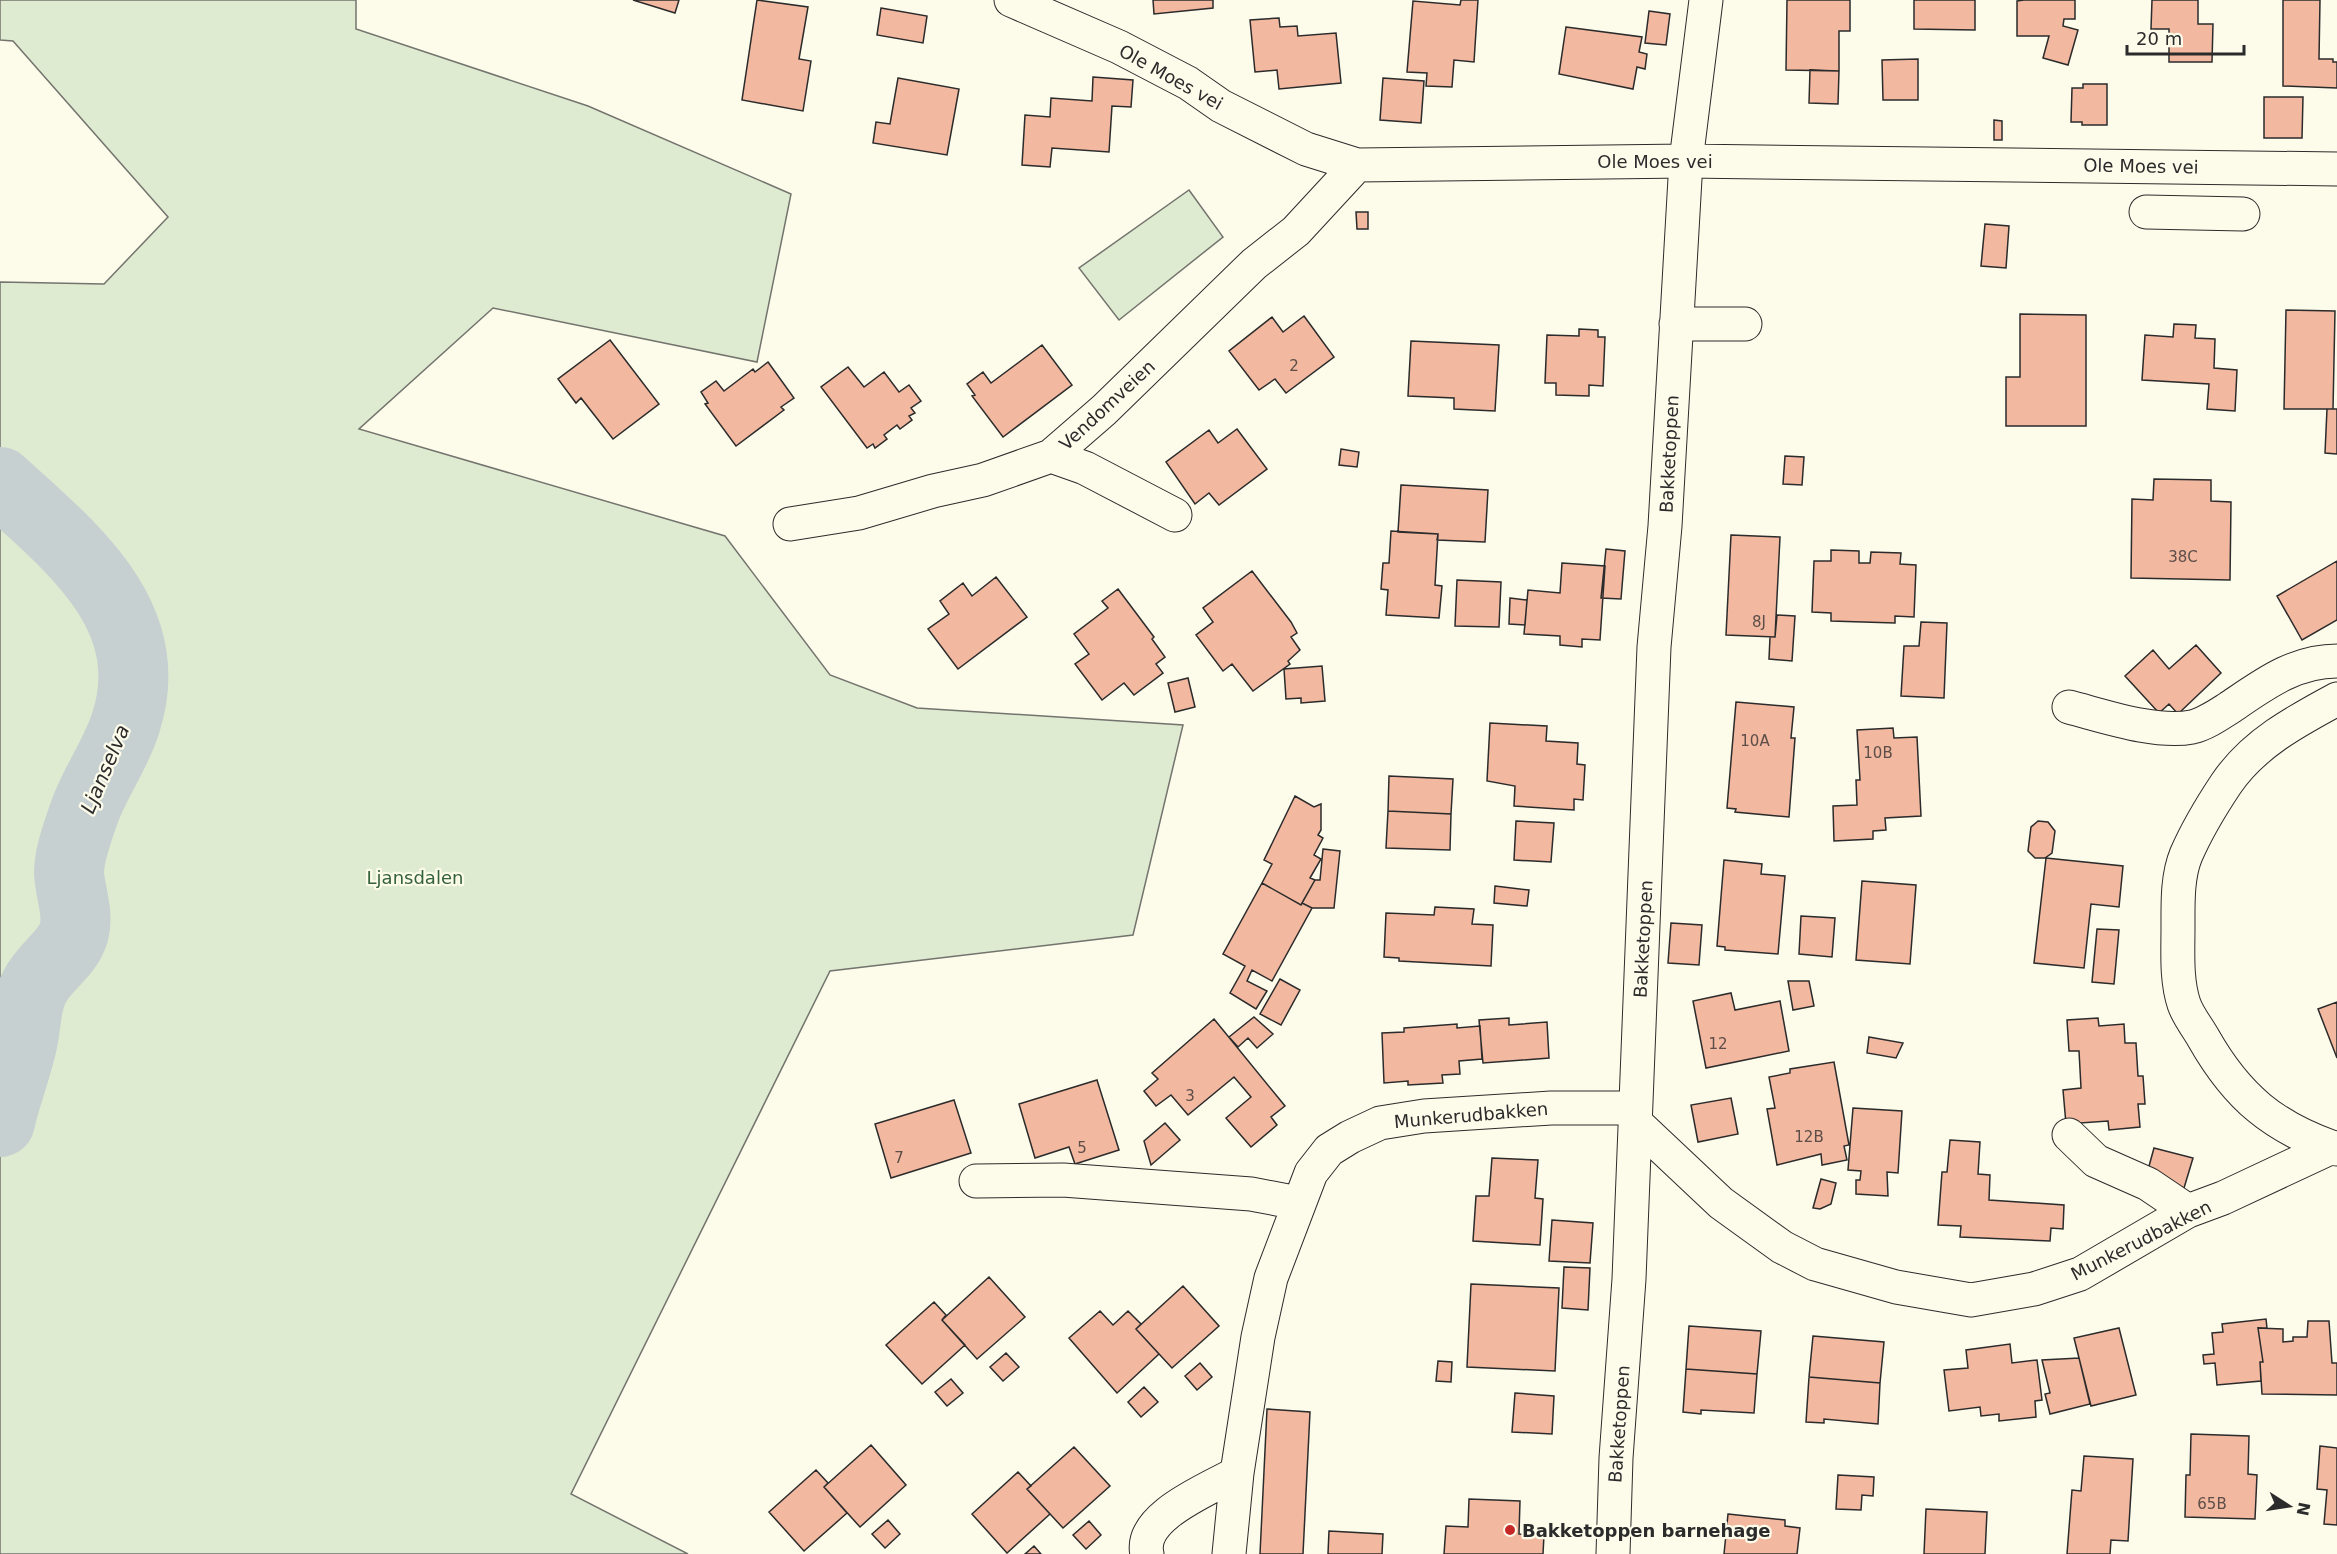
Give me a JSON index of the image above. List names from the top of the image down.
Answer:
{
  "streets": {
    "street": [
      "Ole Moes vei",
      "Vendomveien",
      "Bakketoppen",
      "Munkerudbakken"
    ]
  },
  "crossings": [
    ["Ole Moes vei", "Vendomveien"],
    ["Ole Moes vei", "Bakketoppen"],
    ["Bakketoppen", "Munkerudbakken"]
  ],
  "water": ["Ljanselva"],
  "parks": ["Ljansdalen"],
  "places": ["Bakketoppen barnehage"],
  "house_numbers": [
    "2",
    "38C",
    "8J",
    "10A",
    "10B",
    "12",
    "3",
    "12B",
    "5",
    "7",
    "65B"
  ],
  "scale_bar": "20 m",
  "north": "right"
}
